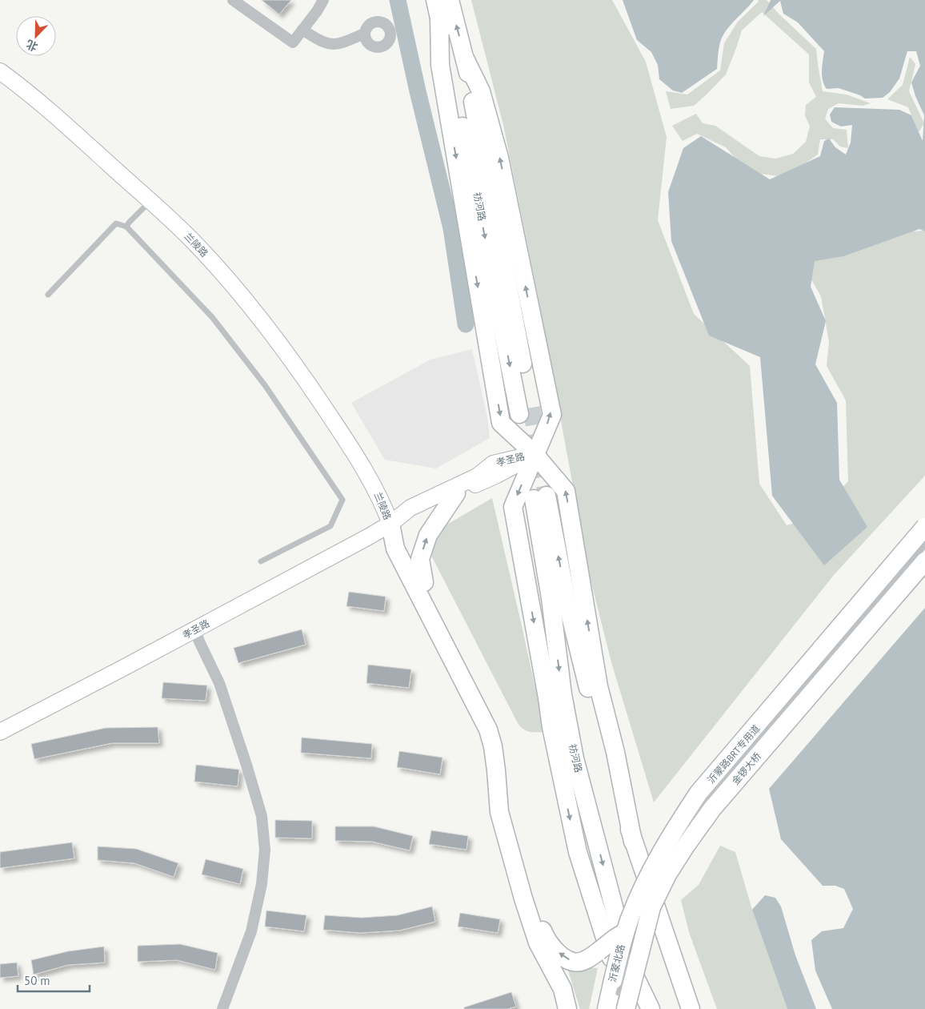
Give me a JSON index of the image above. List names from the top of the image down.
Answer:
{
  "streets": {
    "main road": [
      "祊河路",
      "兰陵路",
      "孝圣路",
      "金锣大桥",
      "沂蒙北路"
    ],
    "lane": ["沂蒙路BRT专用道"]
  },
  "crossings": [
    ["祊河路", "孝圣路"],
    ["祊河路", "金锣大桥"],
    ["祊河路", "沂蒙北路"],
    ["兰陵路", "孝圣路"],
    ["金锣大桥", "沂蒙北路"]
  ],
  "scale_bar": "50 m",
  "north": "bottom left"
}
